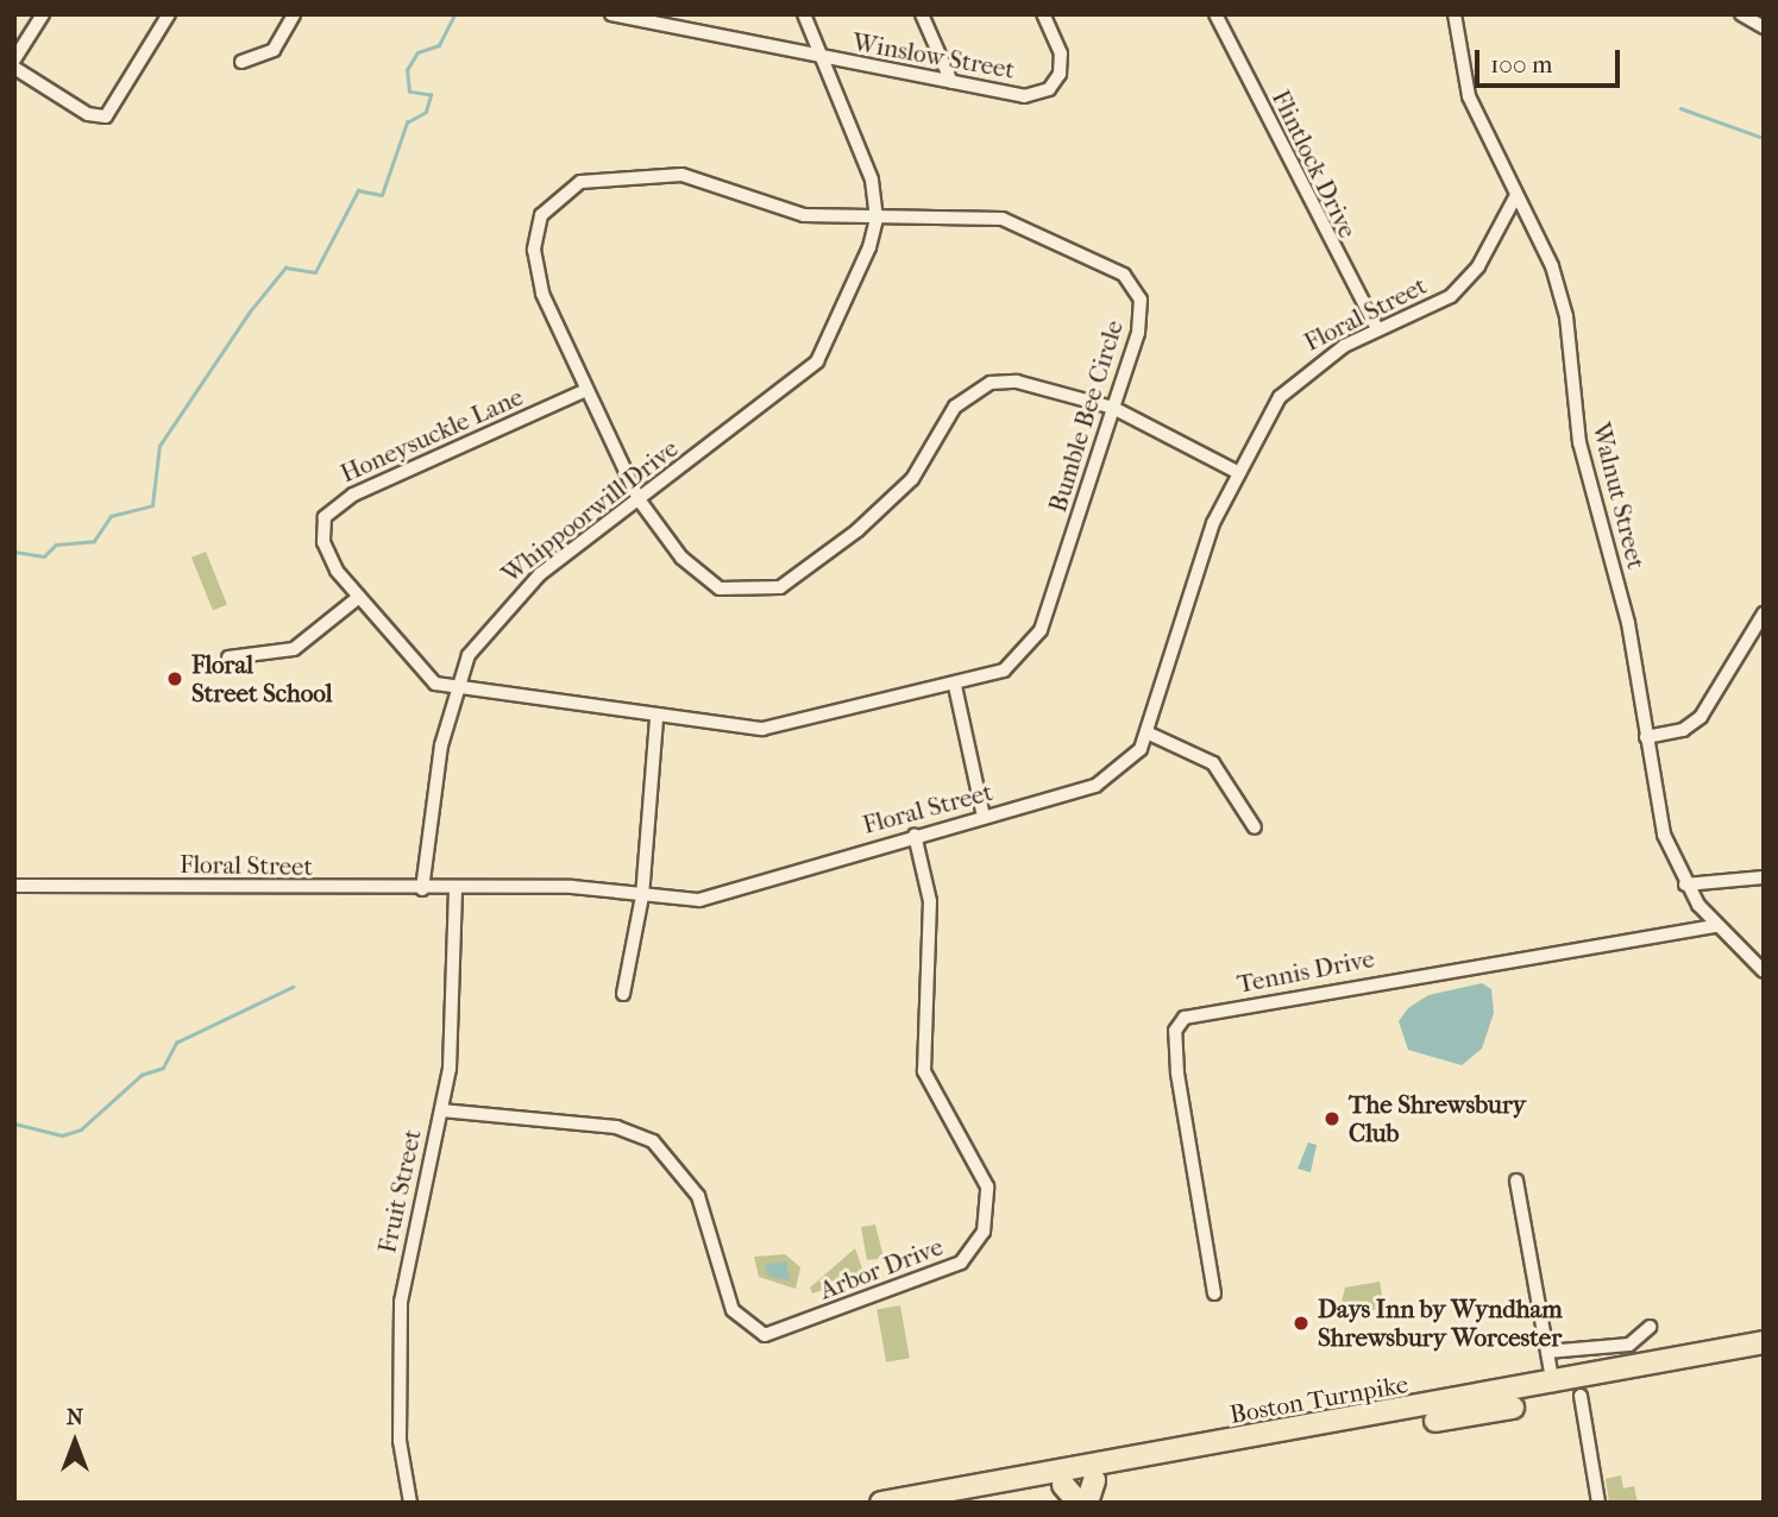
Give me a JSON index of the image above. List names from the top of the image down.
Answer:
{
  "streets": {
    "highway": ["Boston Turnpike"],
    "street": [
      "Winslow Street",
      "Flintlock Drive",
      "Floral Street",
      "Bumble Bee Circle",
      "Honeysuckle Lane",
      "Walnut Street",
      "Whippoorwill Drive",
      "Tennis Drive",
      "Fruit Street",
      "Arbor Drive"
    ]
  },
  "crossings": [
    ["Flintlock Drive", "Floral Street"],
    ["Floral Street", "Bumble Bee Circle"],
    ["Floral Street", "Walnut Street"],
    ["Floral Street", "Whippoorwill Drive"],
    ["Floral Street", "Fruit Street"],
    ["Floral Street", "Arbor Drive"],
    ["Bumble Bee Circle", "Honeysuckle Lane"],
    ["Bumble Bee Circle", "Whippoorwill Drive"],
    ["Honeysuckle Lane", "Whippoorwill Drive"],
    ["Walnut Street", "Tennis Drive"],
    ["Fruit Street", "Arbor Drive"]
  ],
  "places": ["Floral Street School", "The Shrewsbury Club", "Days Inn by Wyndham Shrewsbury Worcester"],
  "scale_bar": "100 m",
  "north": "top"
}
